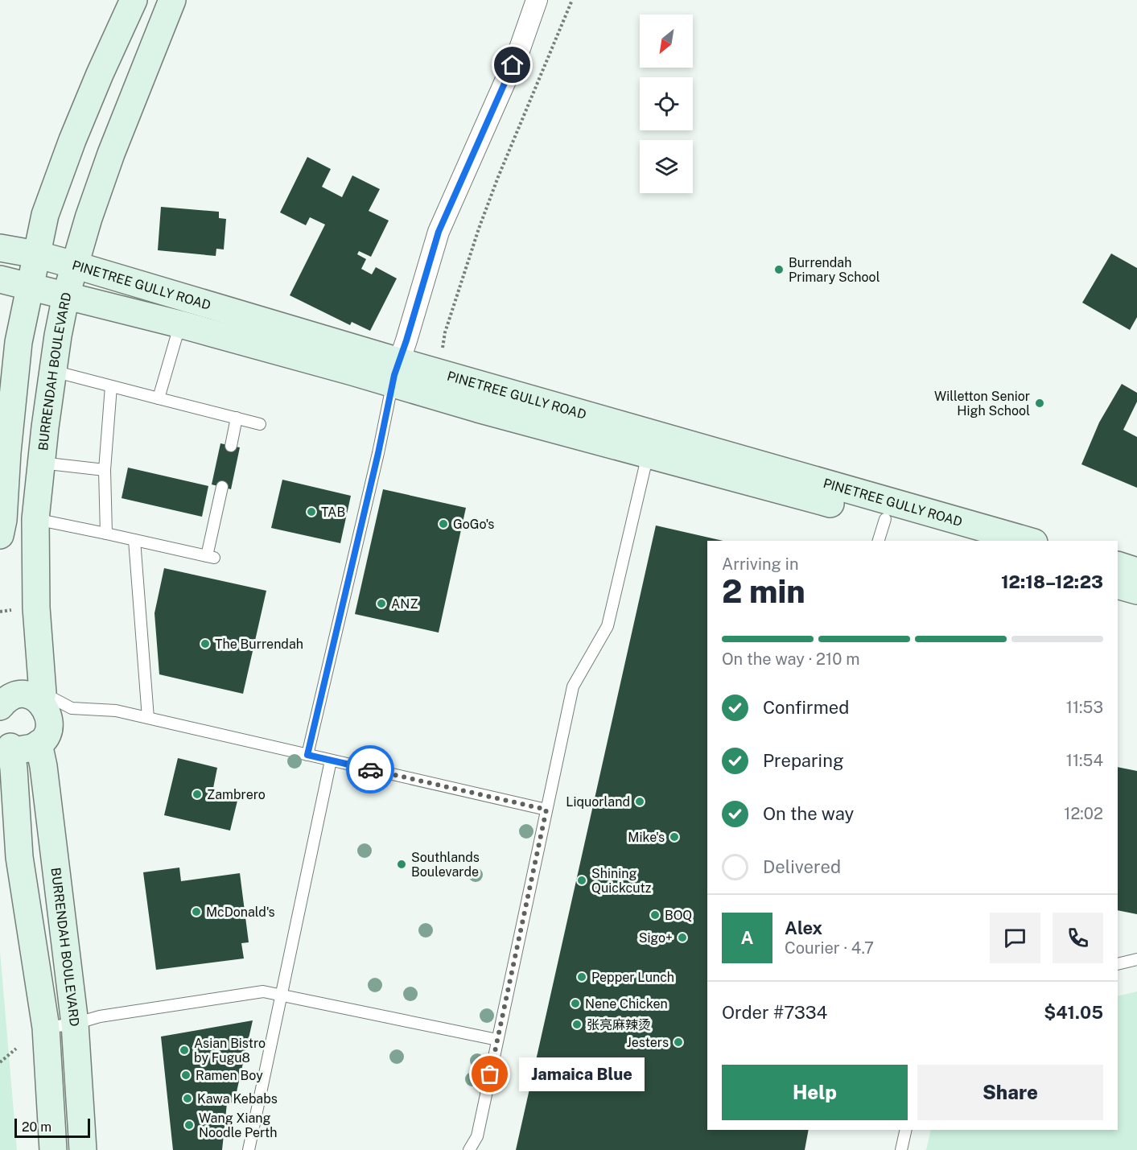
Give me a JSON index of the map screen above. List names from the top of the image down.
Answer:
{
  "streets": {
    "main road": ["PINETREE GULLY ROAD", "BURRENDAH BOULEVARD"]
  },
  "crossings": [
    ["PINETREE GULLY ROAD", "BURRENDAH BOULEVARD"]
  ],
  "places": [
    "Burrendah Primary School",
    "Willetton Senior High School",
    "TAB",
    "GoGo's",
    "ANZ",
    "The Burrendah",
    "Zambrero",
    "Liquorland",
    "Mike's",
    "Southlands Boulevarde",
    "Shining Quickcutz",
    "McDonald's",
    "BOQ",
    "Sigo+",
    "Pepper Lunch",
    "Nene Chicken",
    "张亮麻辣烫",
    "Jesters",
    "Asian Bistro by Fugu8",
    "Jamaica Blue",
    "Ramen Boy",
    "Kawa Kebabs",
    "Wang Xiang Noodle Perth"
  ],
  "scale_bar": "20 m",
  "north": "bottom left",
  "page": {
    "heading": ["2 min", "Arriving in", "12:18–12:23"],
    "panel": [
      "Alex",
      "Courier · 4.7",
      "Order #7334",
      "$41.05"
    ],
    "bar": "On the way · 210 m",
    "list": [
      ["Confirmed", "11:53"],
      ["Preparing", "11:54"],
      ["On the way", "12:02"],
      "Delivered"
    ],
    "round": "A",
    "buttons": ["Help", "Share"],
    "bubble": "Jamaica Blue",
    "scale": "20 m"
  }
}
